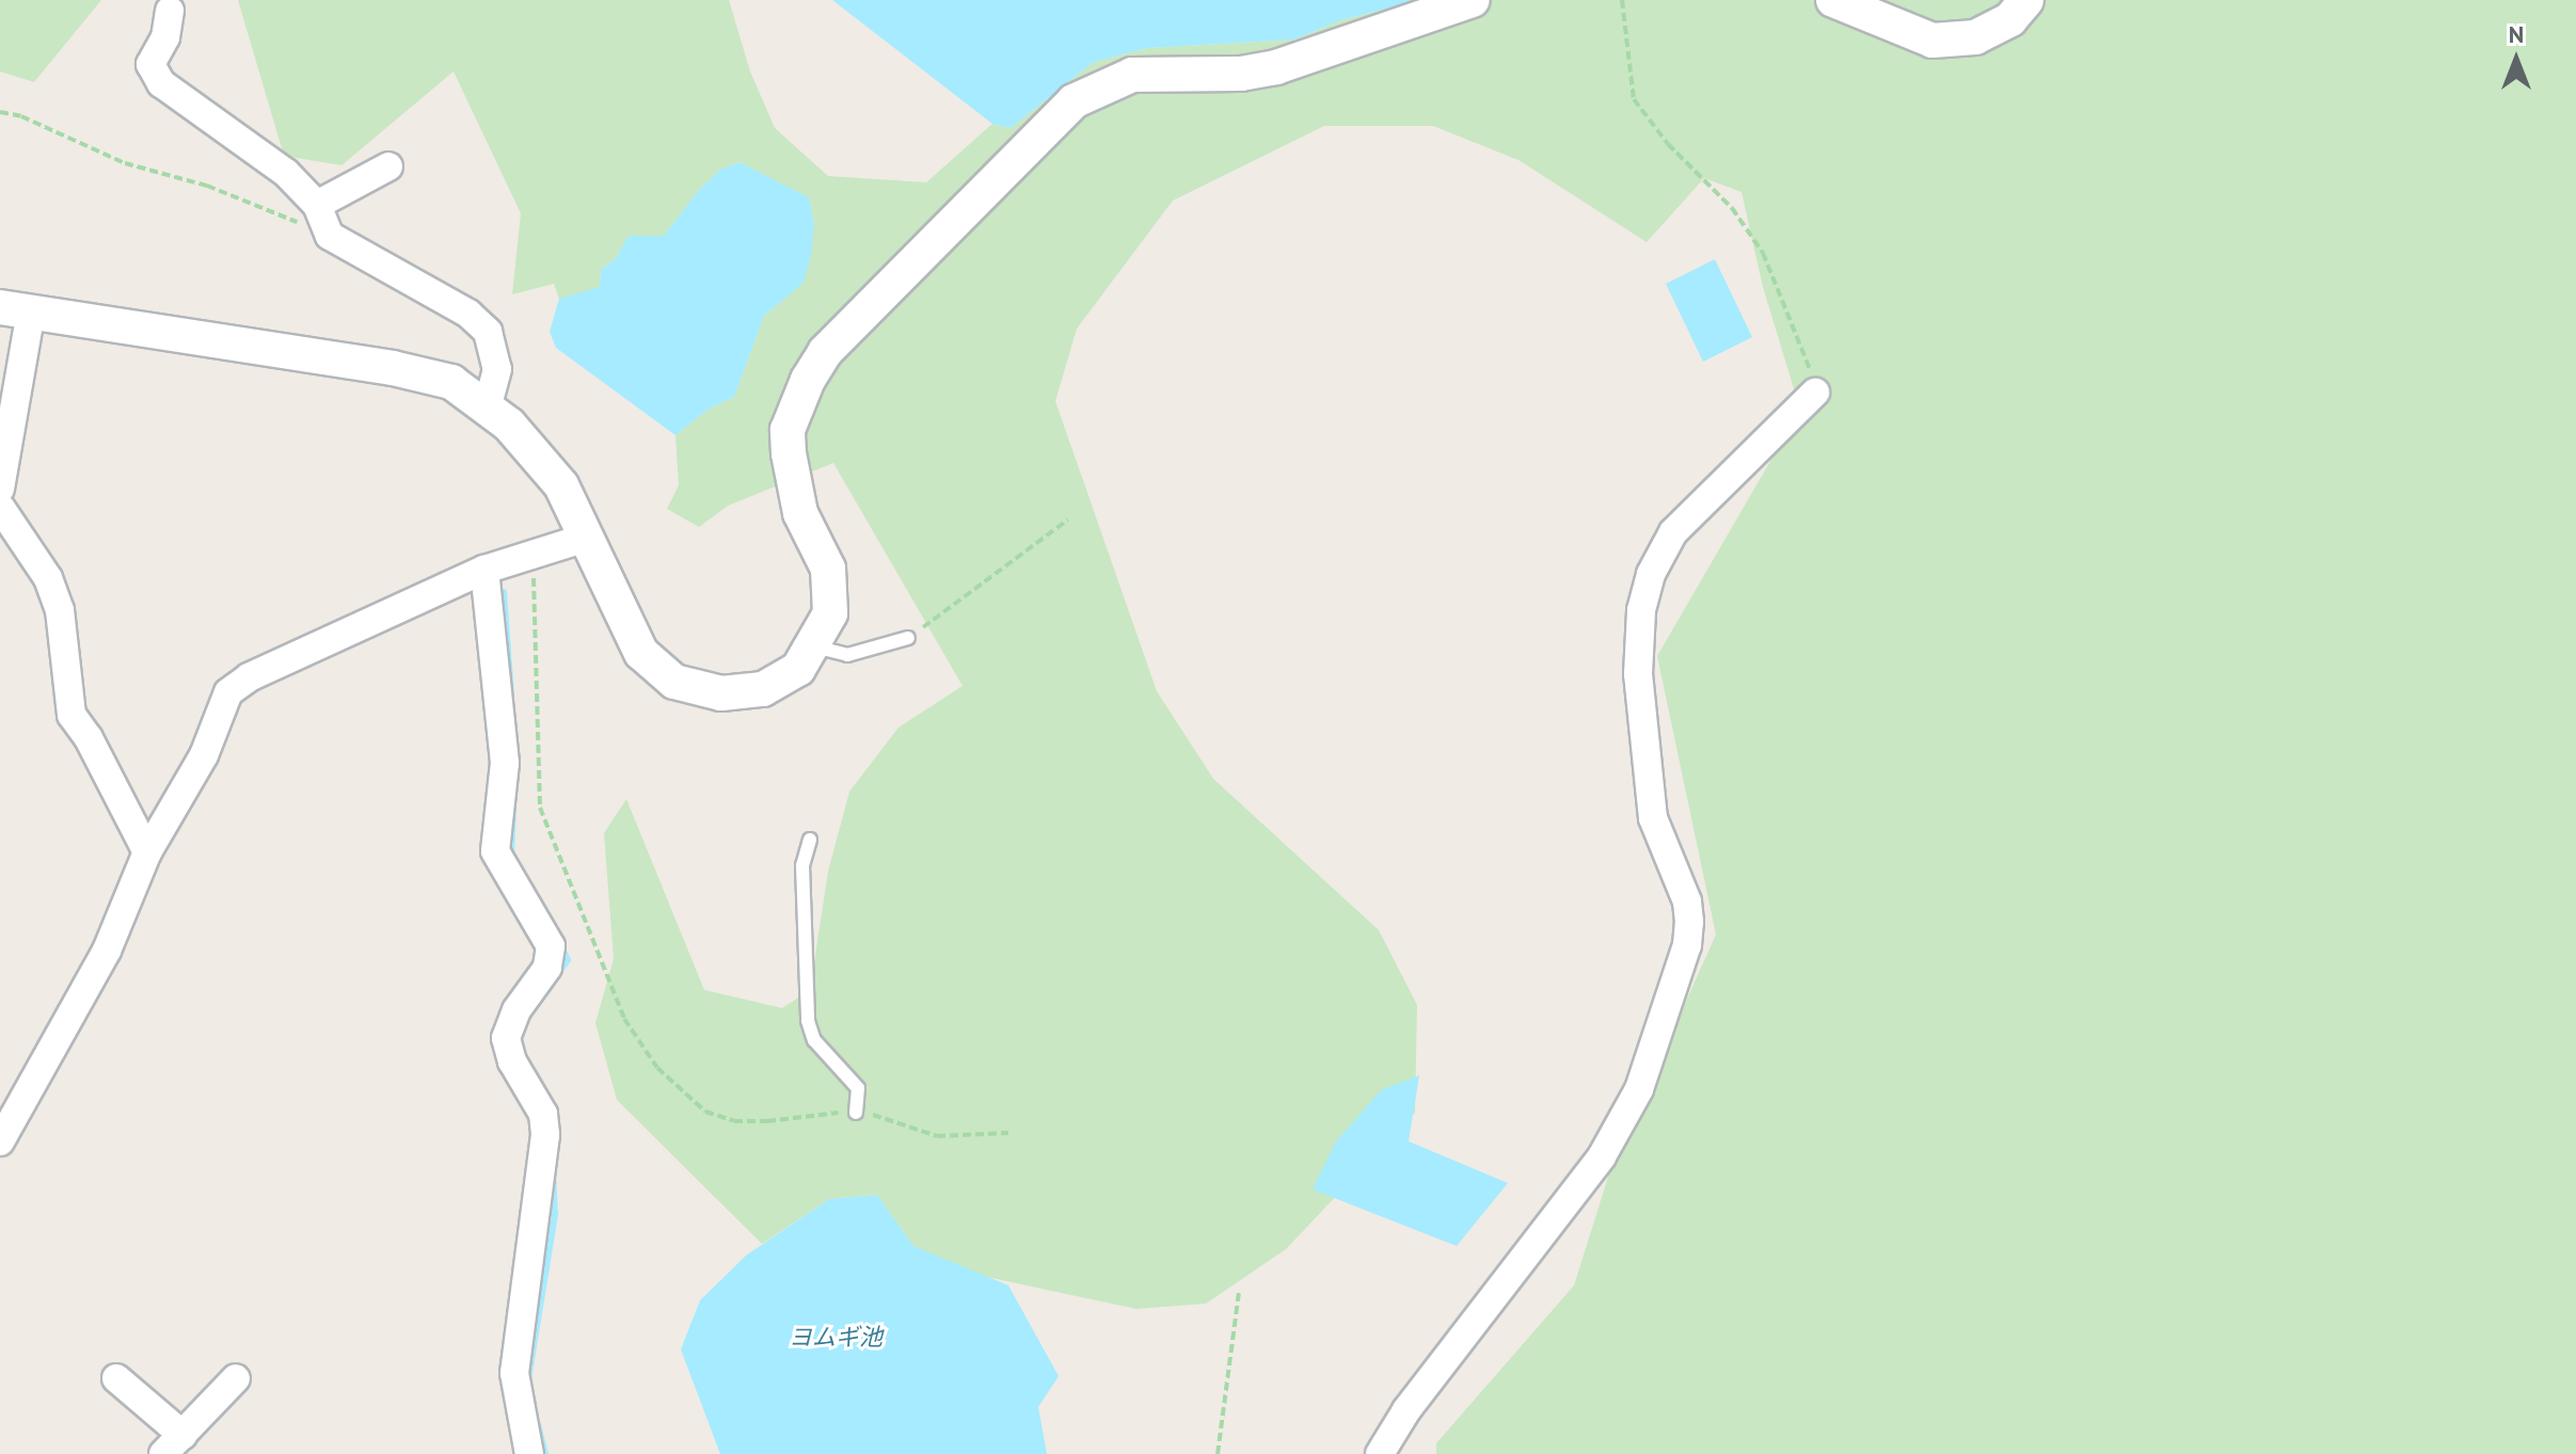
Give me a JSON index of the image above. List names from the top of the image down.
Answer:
{
  "water": ["ヨムギ池"],
  "north": "top"
}
